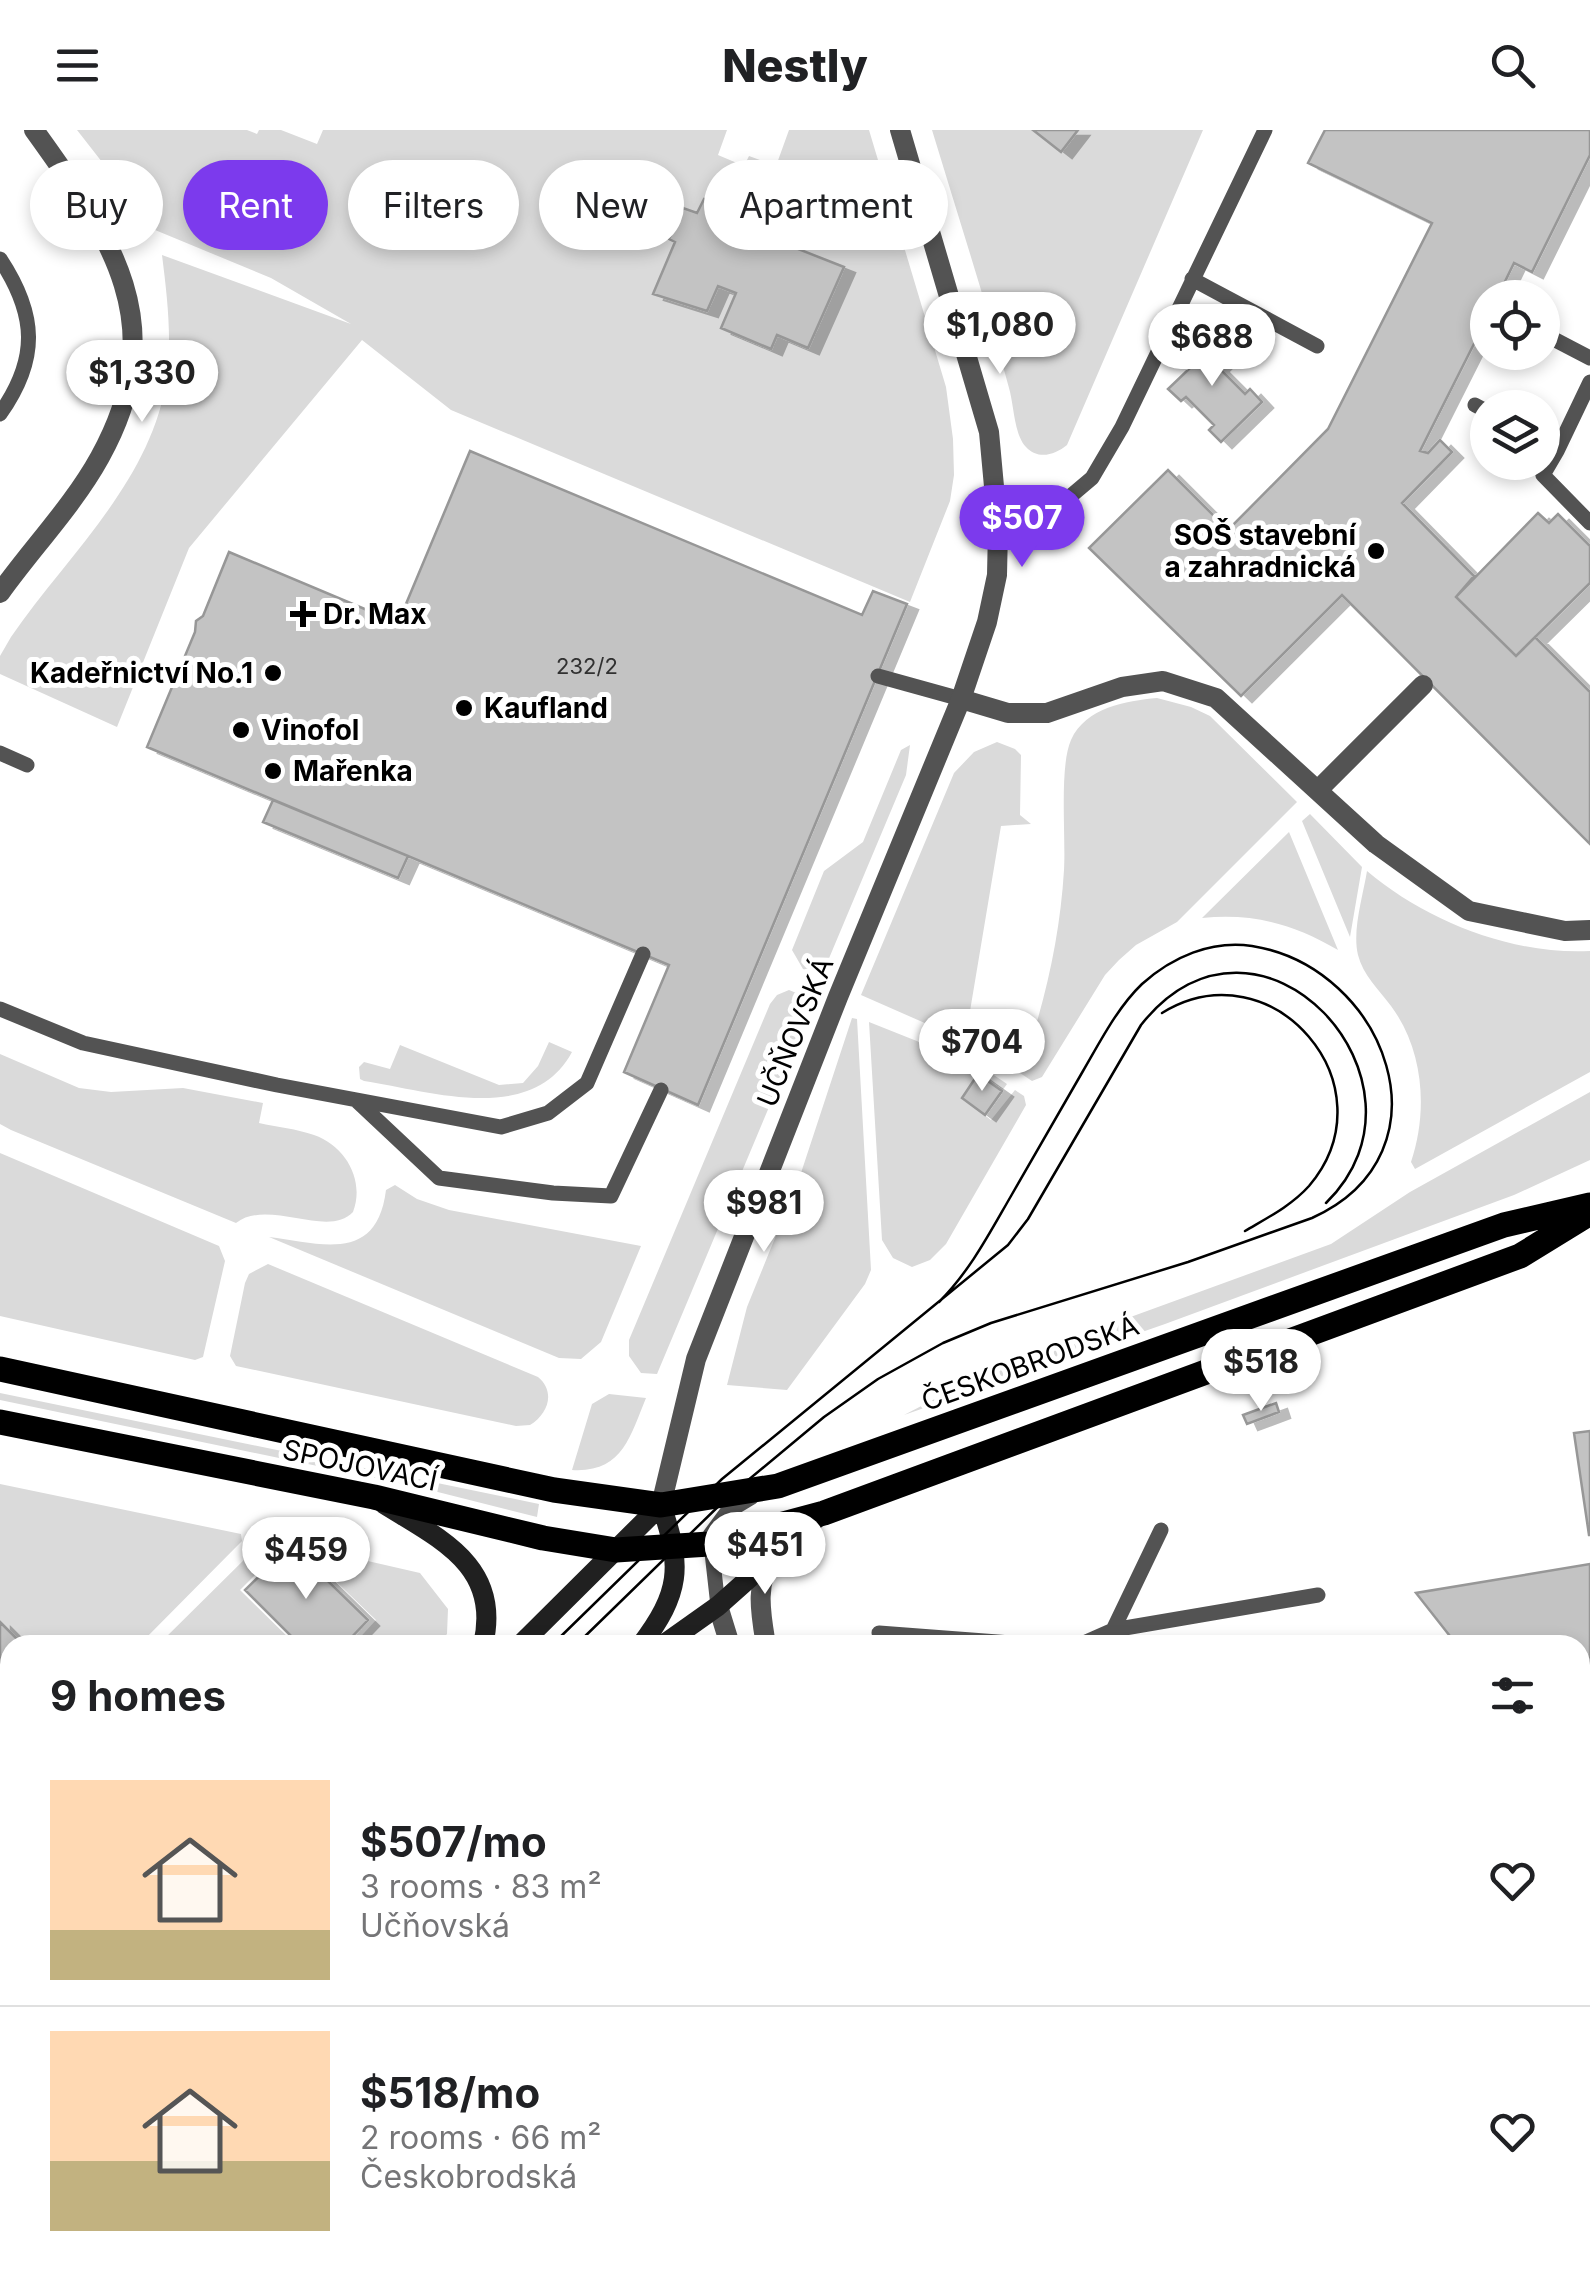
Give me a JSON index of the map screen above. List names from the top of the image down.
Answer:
{
  "streets": {
    "main road": ["ČESKOBRODSKÁ", "SPOJOVACÍ"],
    "street": ["UČŇOVSKÁ"]
  },
  "crossings": [
    ["UČŇOVSKÁ", "ČESKOBRODSKÁ"],
    ["UČŇOVSKÁ", "SPOJOVACÍ"],
    ["ČESKOBRODSKÁ", "SPOJOVACÍ"]
  ],
  "places": {
    "other": [
      "SOŠ stavební a zahradnická",
      "Kadeřnictví No.1",
      "Kaufland",
      "Vinofol",
      "Mařenka"
    ],
    "health": ["Dr. Max"]
  },
  "house_numbers": ["232/2"],
  "page": {
    "header": "Nestly",
    "chip": [
      "Buy",
      "Rent",
      "Filters",
      "New",
      "Apartment"
    ],
    "price": [
      "$1,080",
      "$688",
      "$1,330",
      "$507",
      "$704",
      "$981",
      "$518",
      "$451",
      "$459"
    ],
    "heading": "9 homes",
    "list": [
      {
        "name": "$507/mo",
        "note": "3 rooms · 83 m² · Učňovská"
      },
      {
        "name": "$518/mo",
        "note": "2 rooms · 66 m² · Českobrodská"
      }
    ]
  }
}
